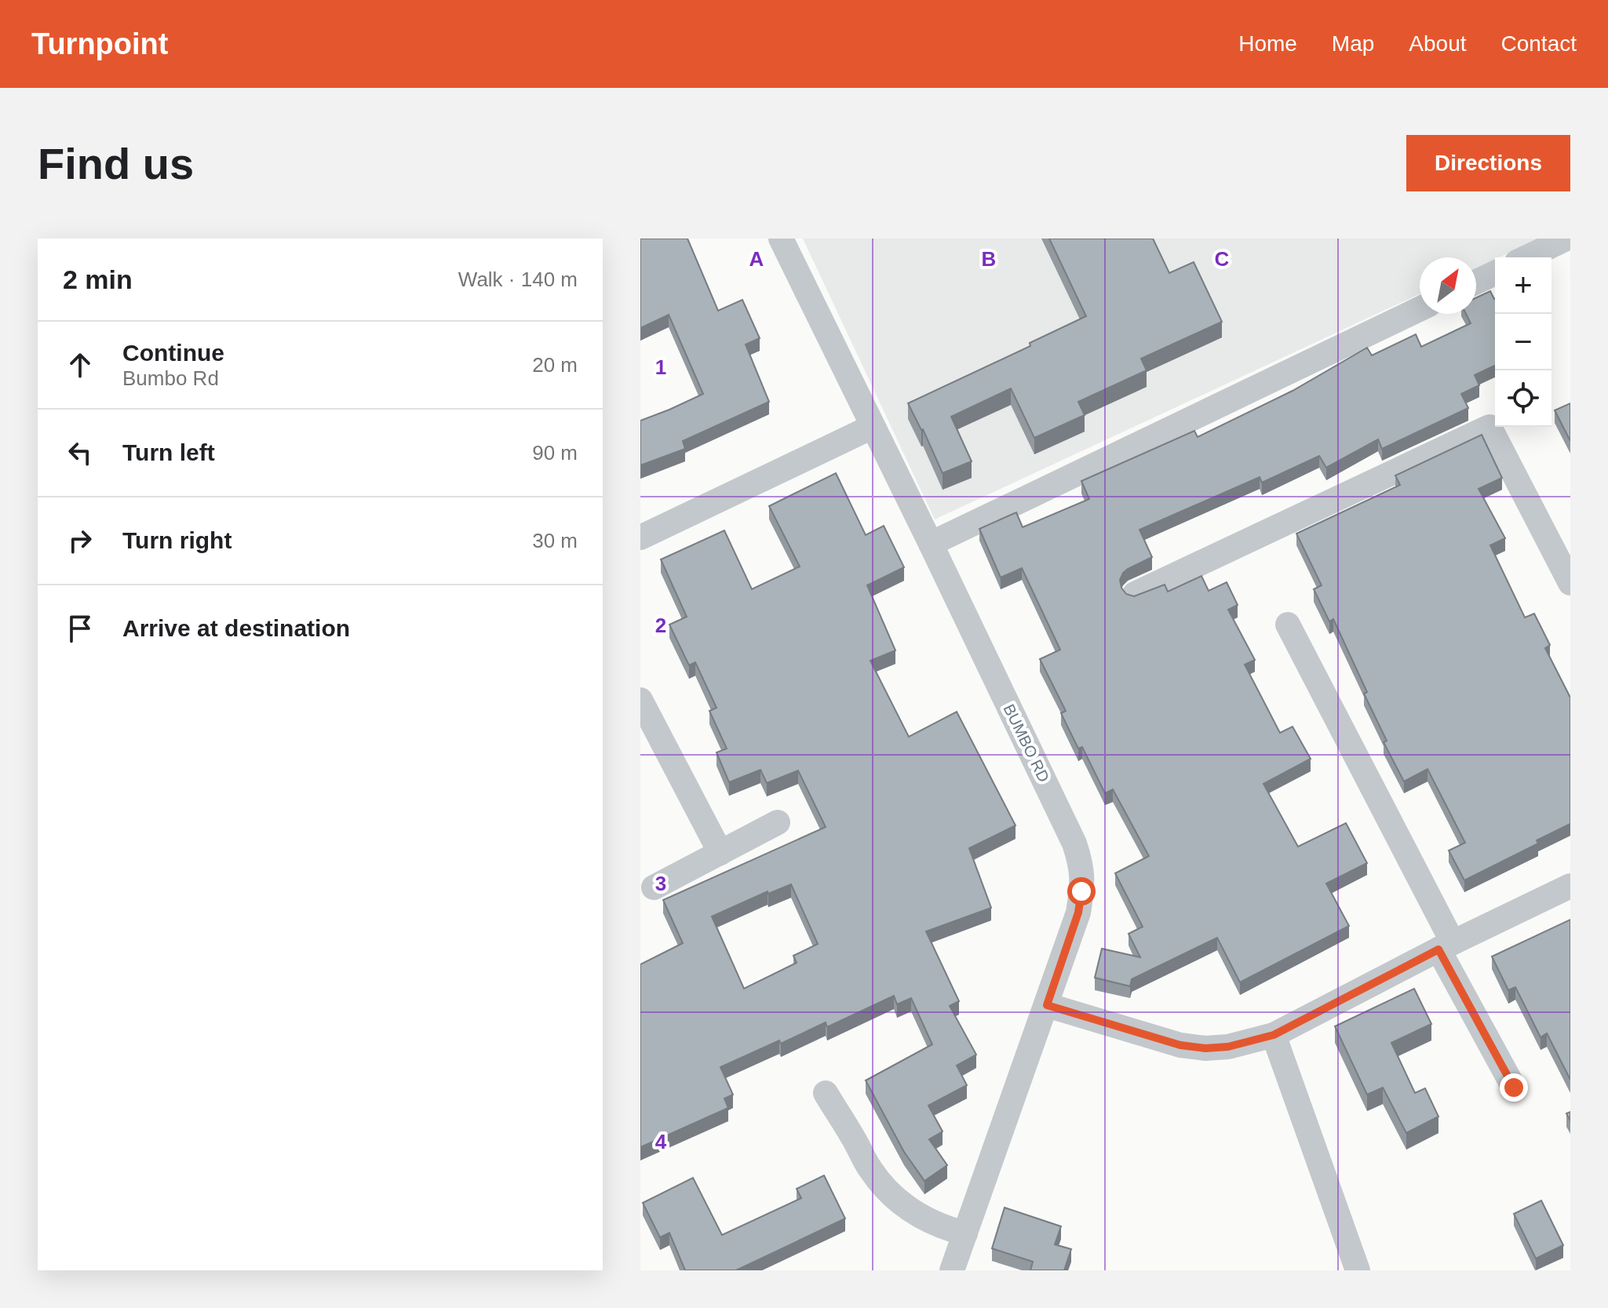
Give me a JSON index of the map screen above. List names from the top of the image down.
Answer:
{
  "streets": {
    "street": ["BUMBO RD"]
  },
  "north": "top right",
  "page": {
    "header": "Turnpoint",
    "nav": [
      "Home",
      "Map",
      "About",
      "Contact"
    ],
    "buttons": "Directions",
    "title": "Find us",
    "heading": ["2 min", "Walk · 140 m"],
    "map_buttons": ["+", "−"],
    "list": [
      ["Continue", "Bumbo Rd", "20 m"],
      ["Turn left", "90 m"],
      ["Turn right", "30 m"],
      "Arrive at destination"
    ]
  },
  "grid": {
    "columns": ["A", "B", "C"],
    "rows": [
      "1",
      "2",
      "3",
      "4"
    ]
  }
}
